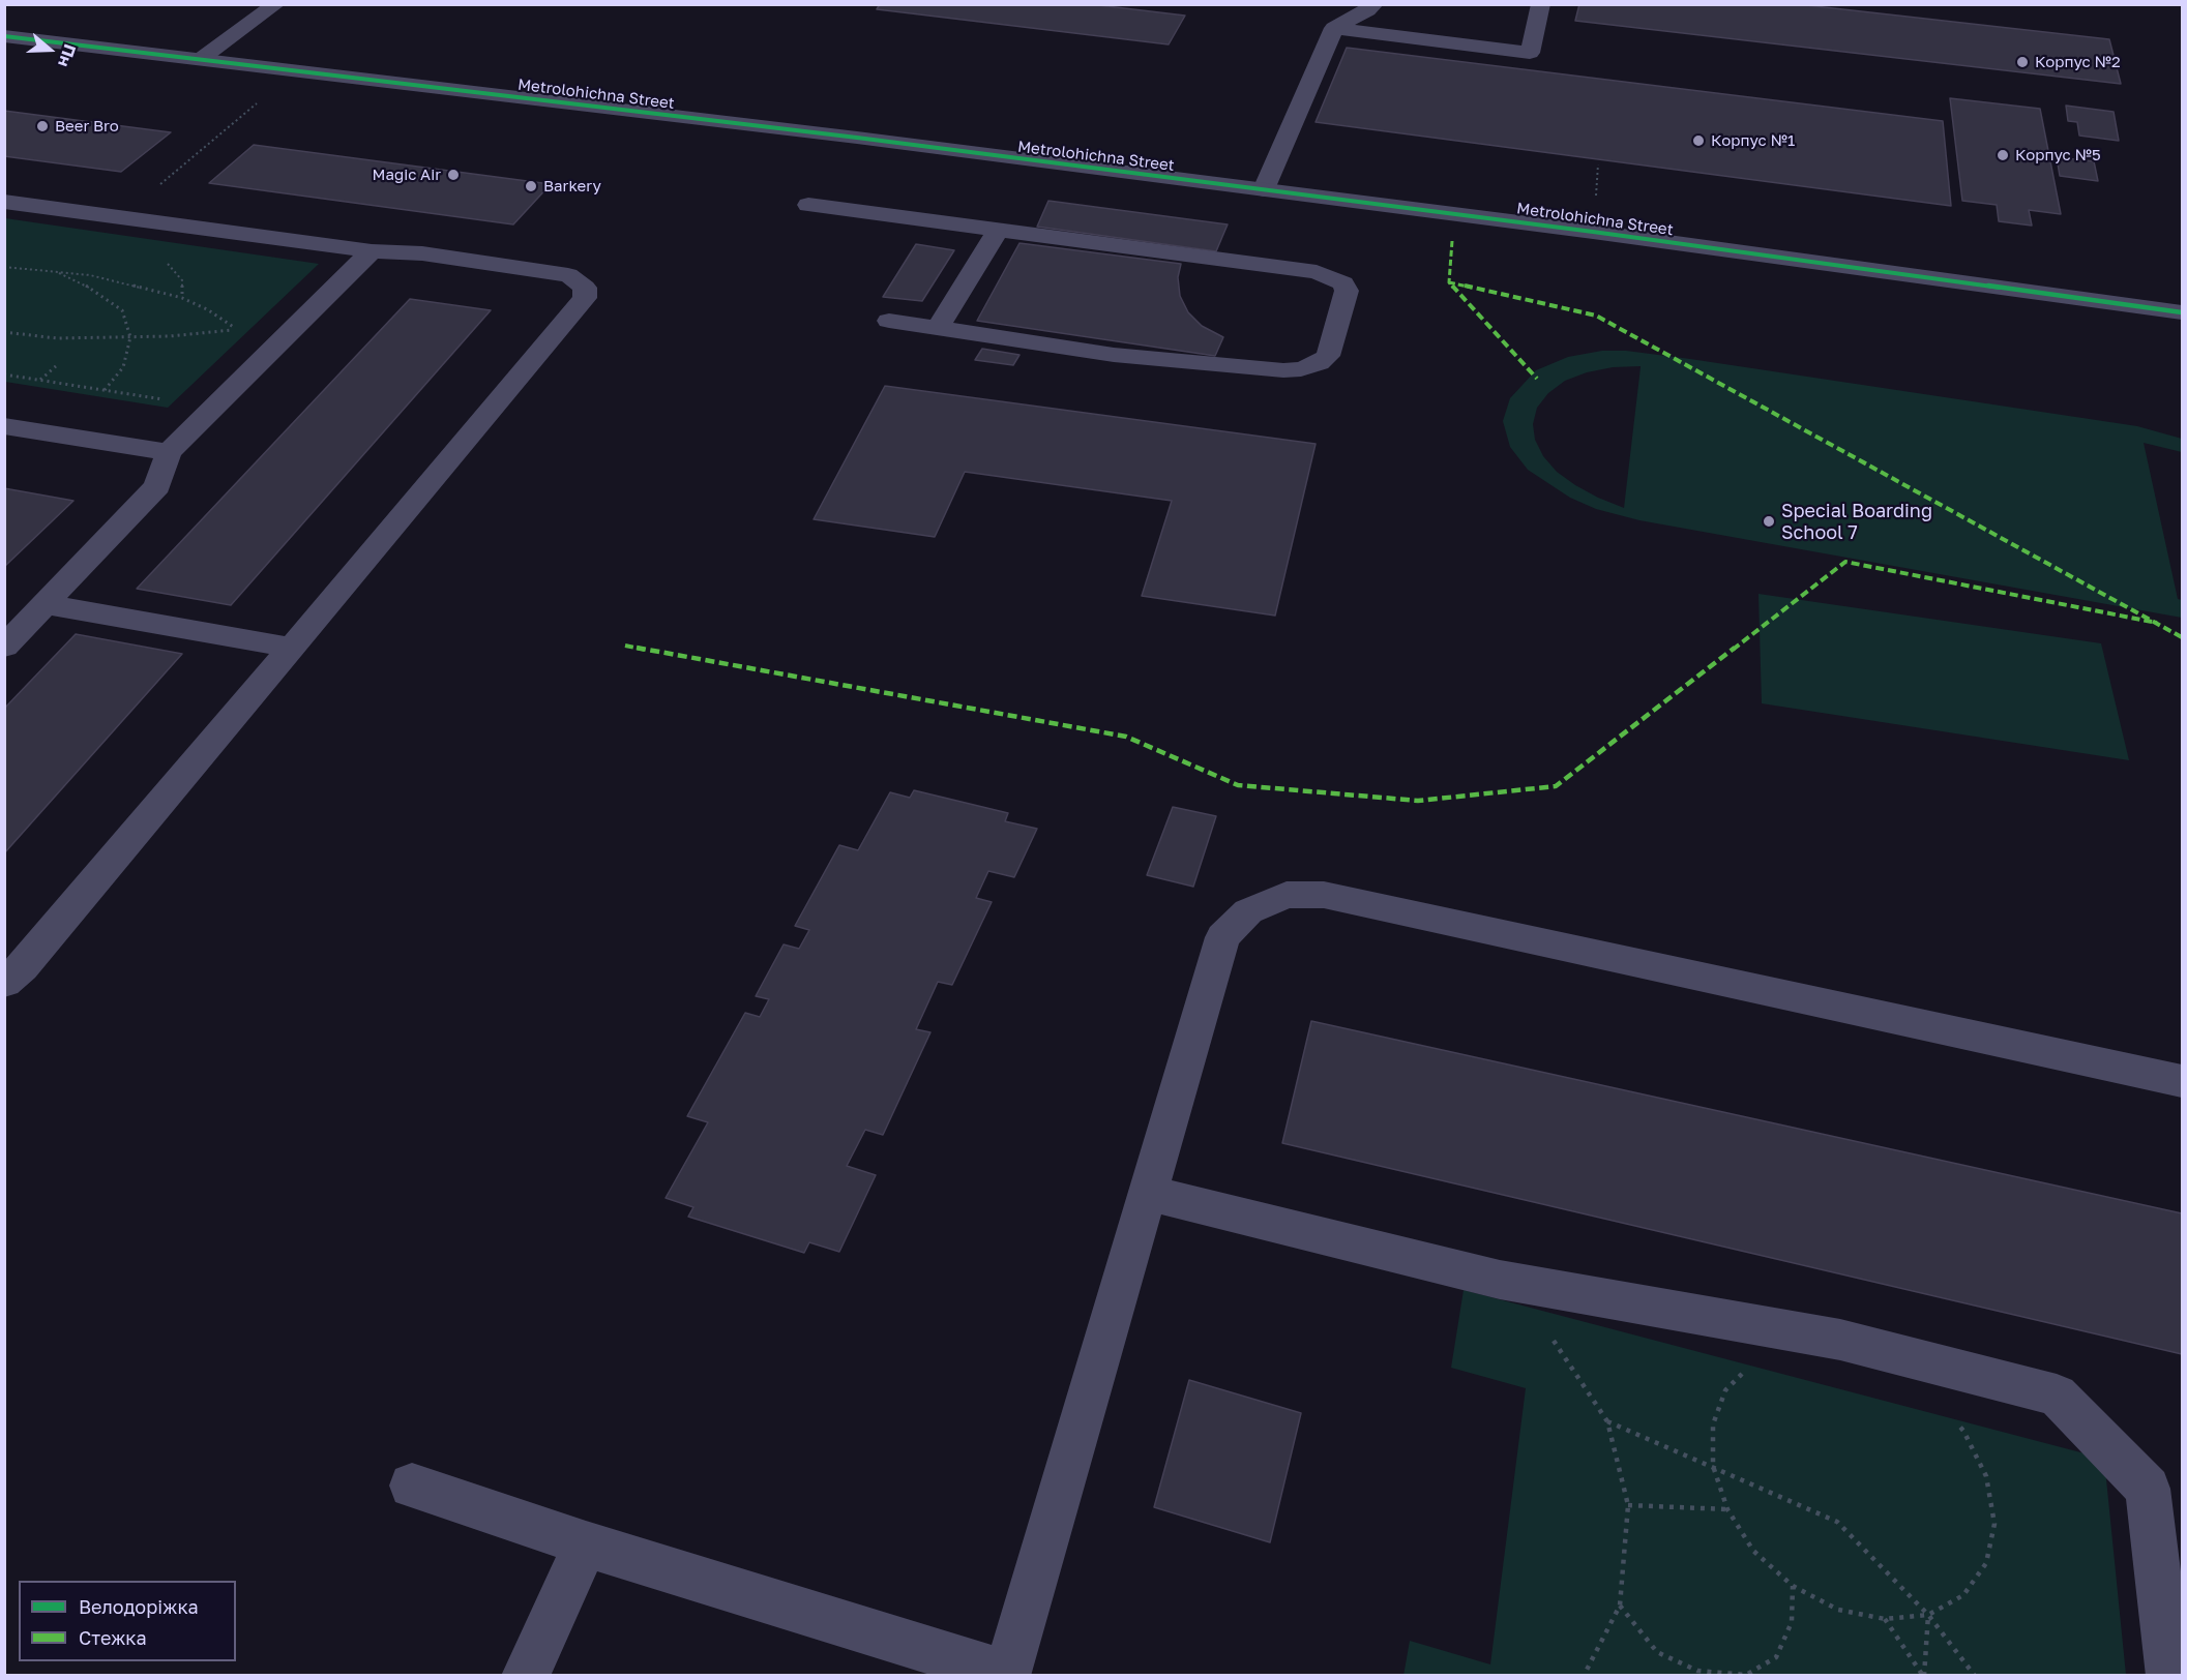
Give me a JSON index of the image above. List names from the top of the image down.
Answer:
{
  "streets": {
    "street": ["Metrolohichna Street"]
  },
  "places": [
    "Корпус №2",
    "Beer Bro",
    "Корпус №1",
    "Корпус №5",
    "Magic Air",
    "Barkery",
    "Special Boarding School 7"
  ],
  "legend": ["Велодоріжка", "Стежка"],
  "north": "right"
}
